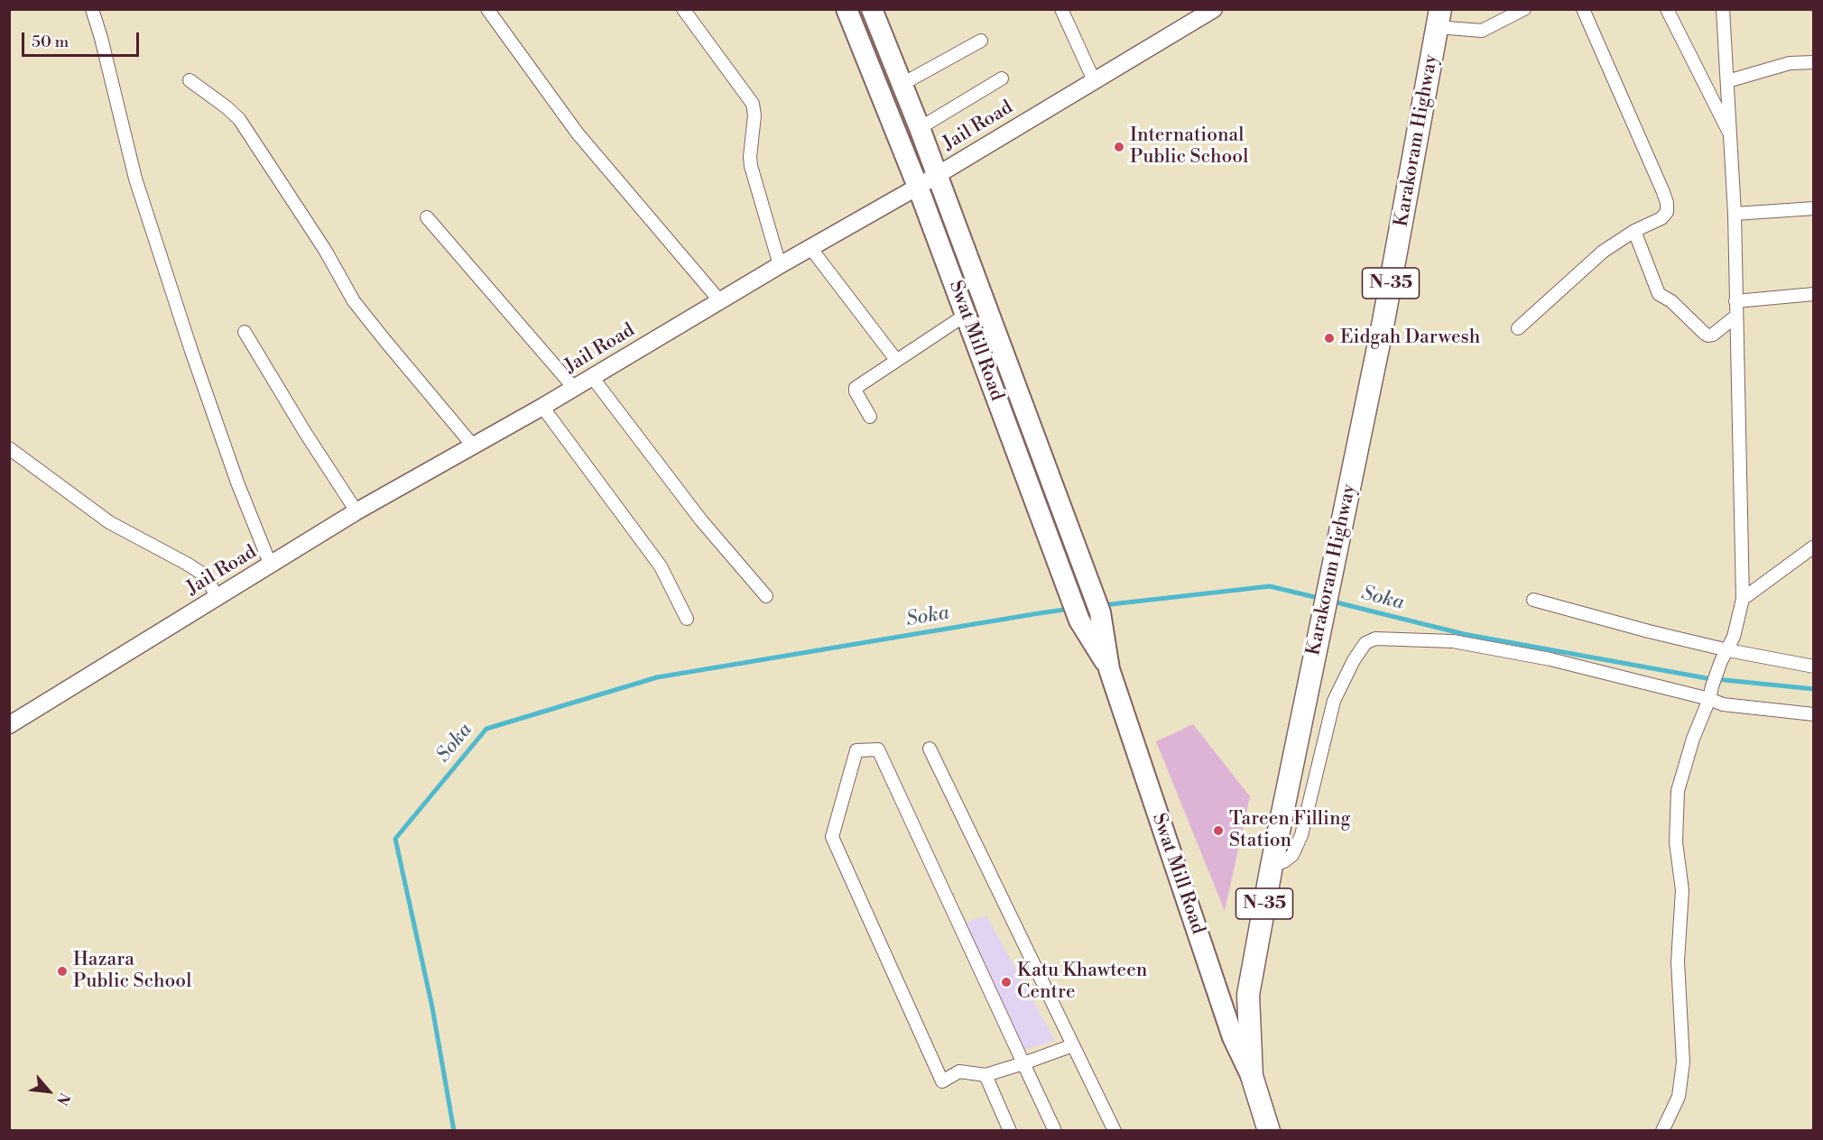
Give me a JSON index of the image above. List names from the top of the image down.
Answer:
{
  "streets": {
    "highway": ["Karakoram Highway", "N-35"],
    "main road": ["Swat Mill Road"],
    "street": ["Jail Road"]
  },
  "crossings": [
    ["Jail Road", "Swat Mill Road"],
    ["Karakoram Highway", "Swat Mill Road"]
  ],
  "water": ["Soka"],
  "places": [
    "International Public School",
    "Eidgah Darwesh",
    "Tareen Filling Station",
    "Hazara Public School",
    "Katu Khawteen Centre"
  ],
  "scale_bar": "50 m",
  "north": "bottom right"
}
